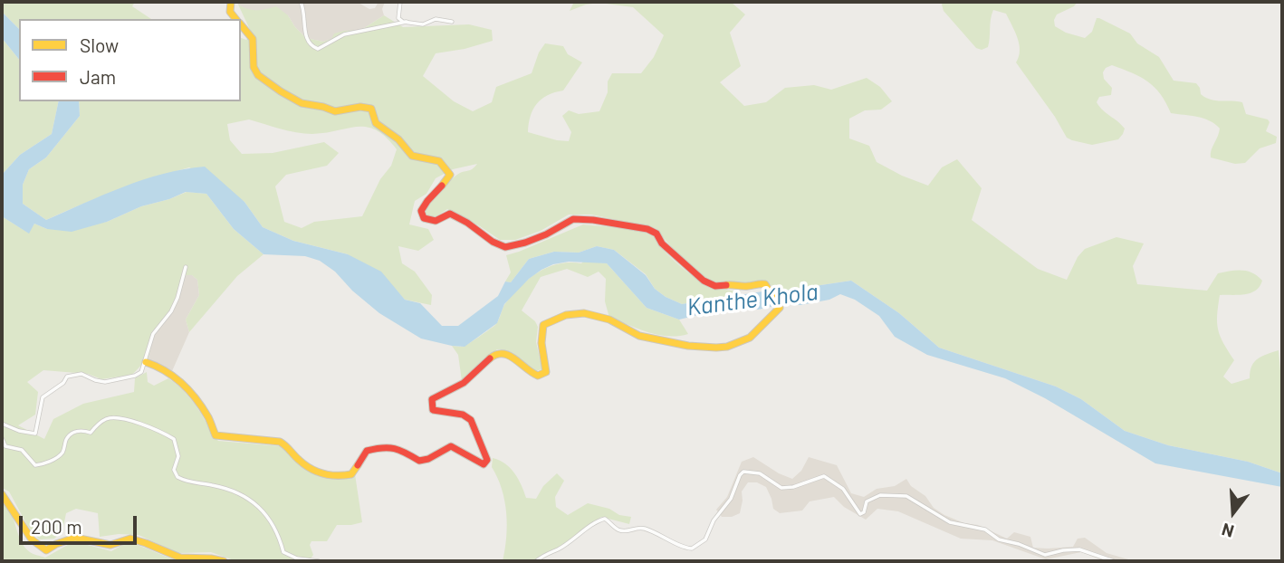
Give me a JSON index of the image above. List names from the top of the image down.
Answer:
{
  "water": ["Kanthe Khola"],
  "legend": ["Slow", "Jam"],
  "scale_bar": "200 m",
  "north": "bottom"
}
